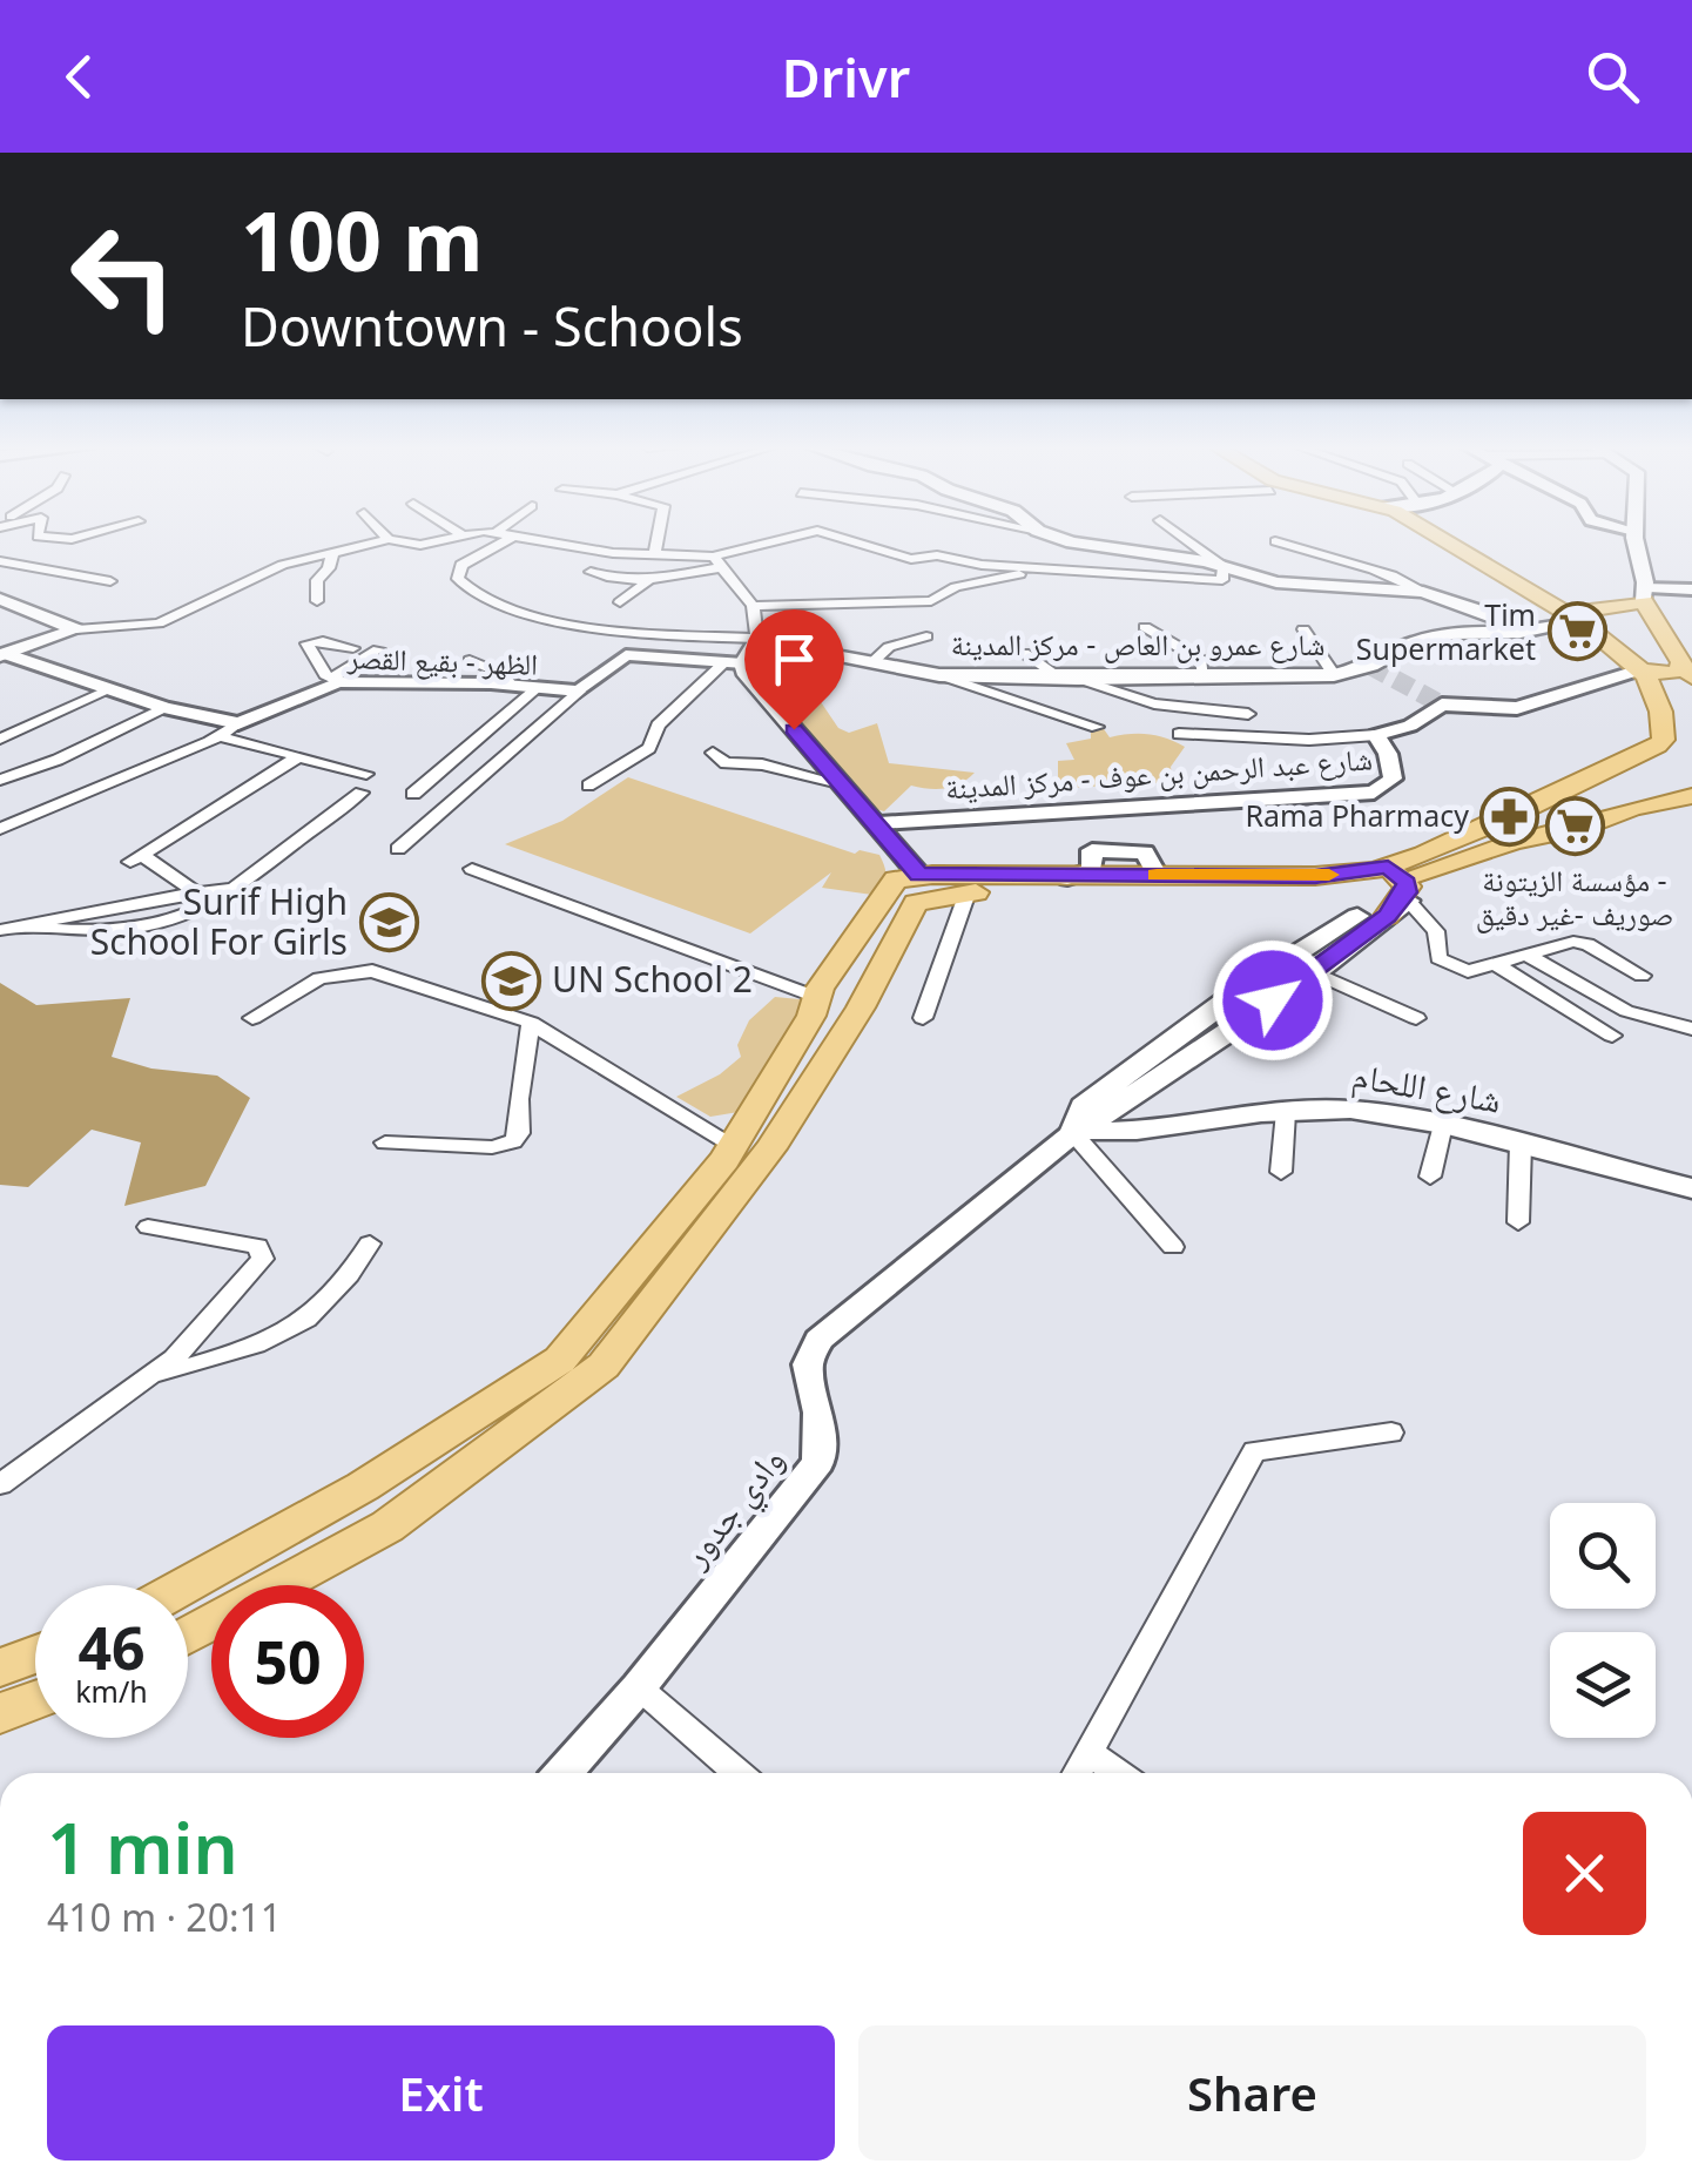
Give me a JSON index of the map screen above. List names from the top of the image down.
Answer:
{
  "streets": {
    "main road": ["شارع عمرو بن العاص - مركز المدينة", "شارع اللحام"],
    "street": ["الظهر - بقيع القصر", "شارع عبد الرحمن بن عوف - مركز المدينة", "وادي جدور"]
  },
  "crossings": [
    ["شارع اللحام", "وادي جدور"]
  ],
  "places": {
    "supermarket": ["Tim Supermarket", "مؤسسة الزيتونة - صوريف -غير دقيق"],
    "pharmacy": ["Rama Pharmacy"],
    "school or university": ["Surif High School For Girls", "UN School 2"]
  },
  "page": {
    "header": "Drivr",
    "turn": ["100 m", "Downtown - Schools"],
    "speed": "46 km/h",
    "limit": "50",
    "heading": ["1 min", "410 m · 20:11"],
    "buttons": ["Exit", "Share"]
  }
}
